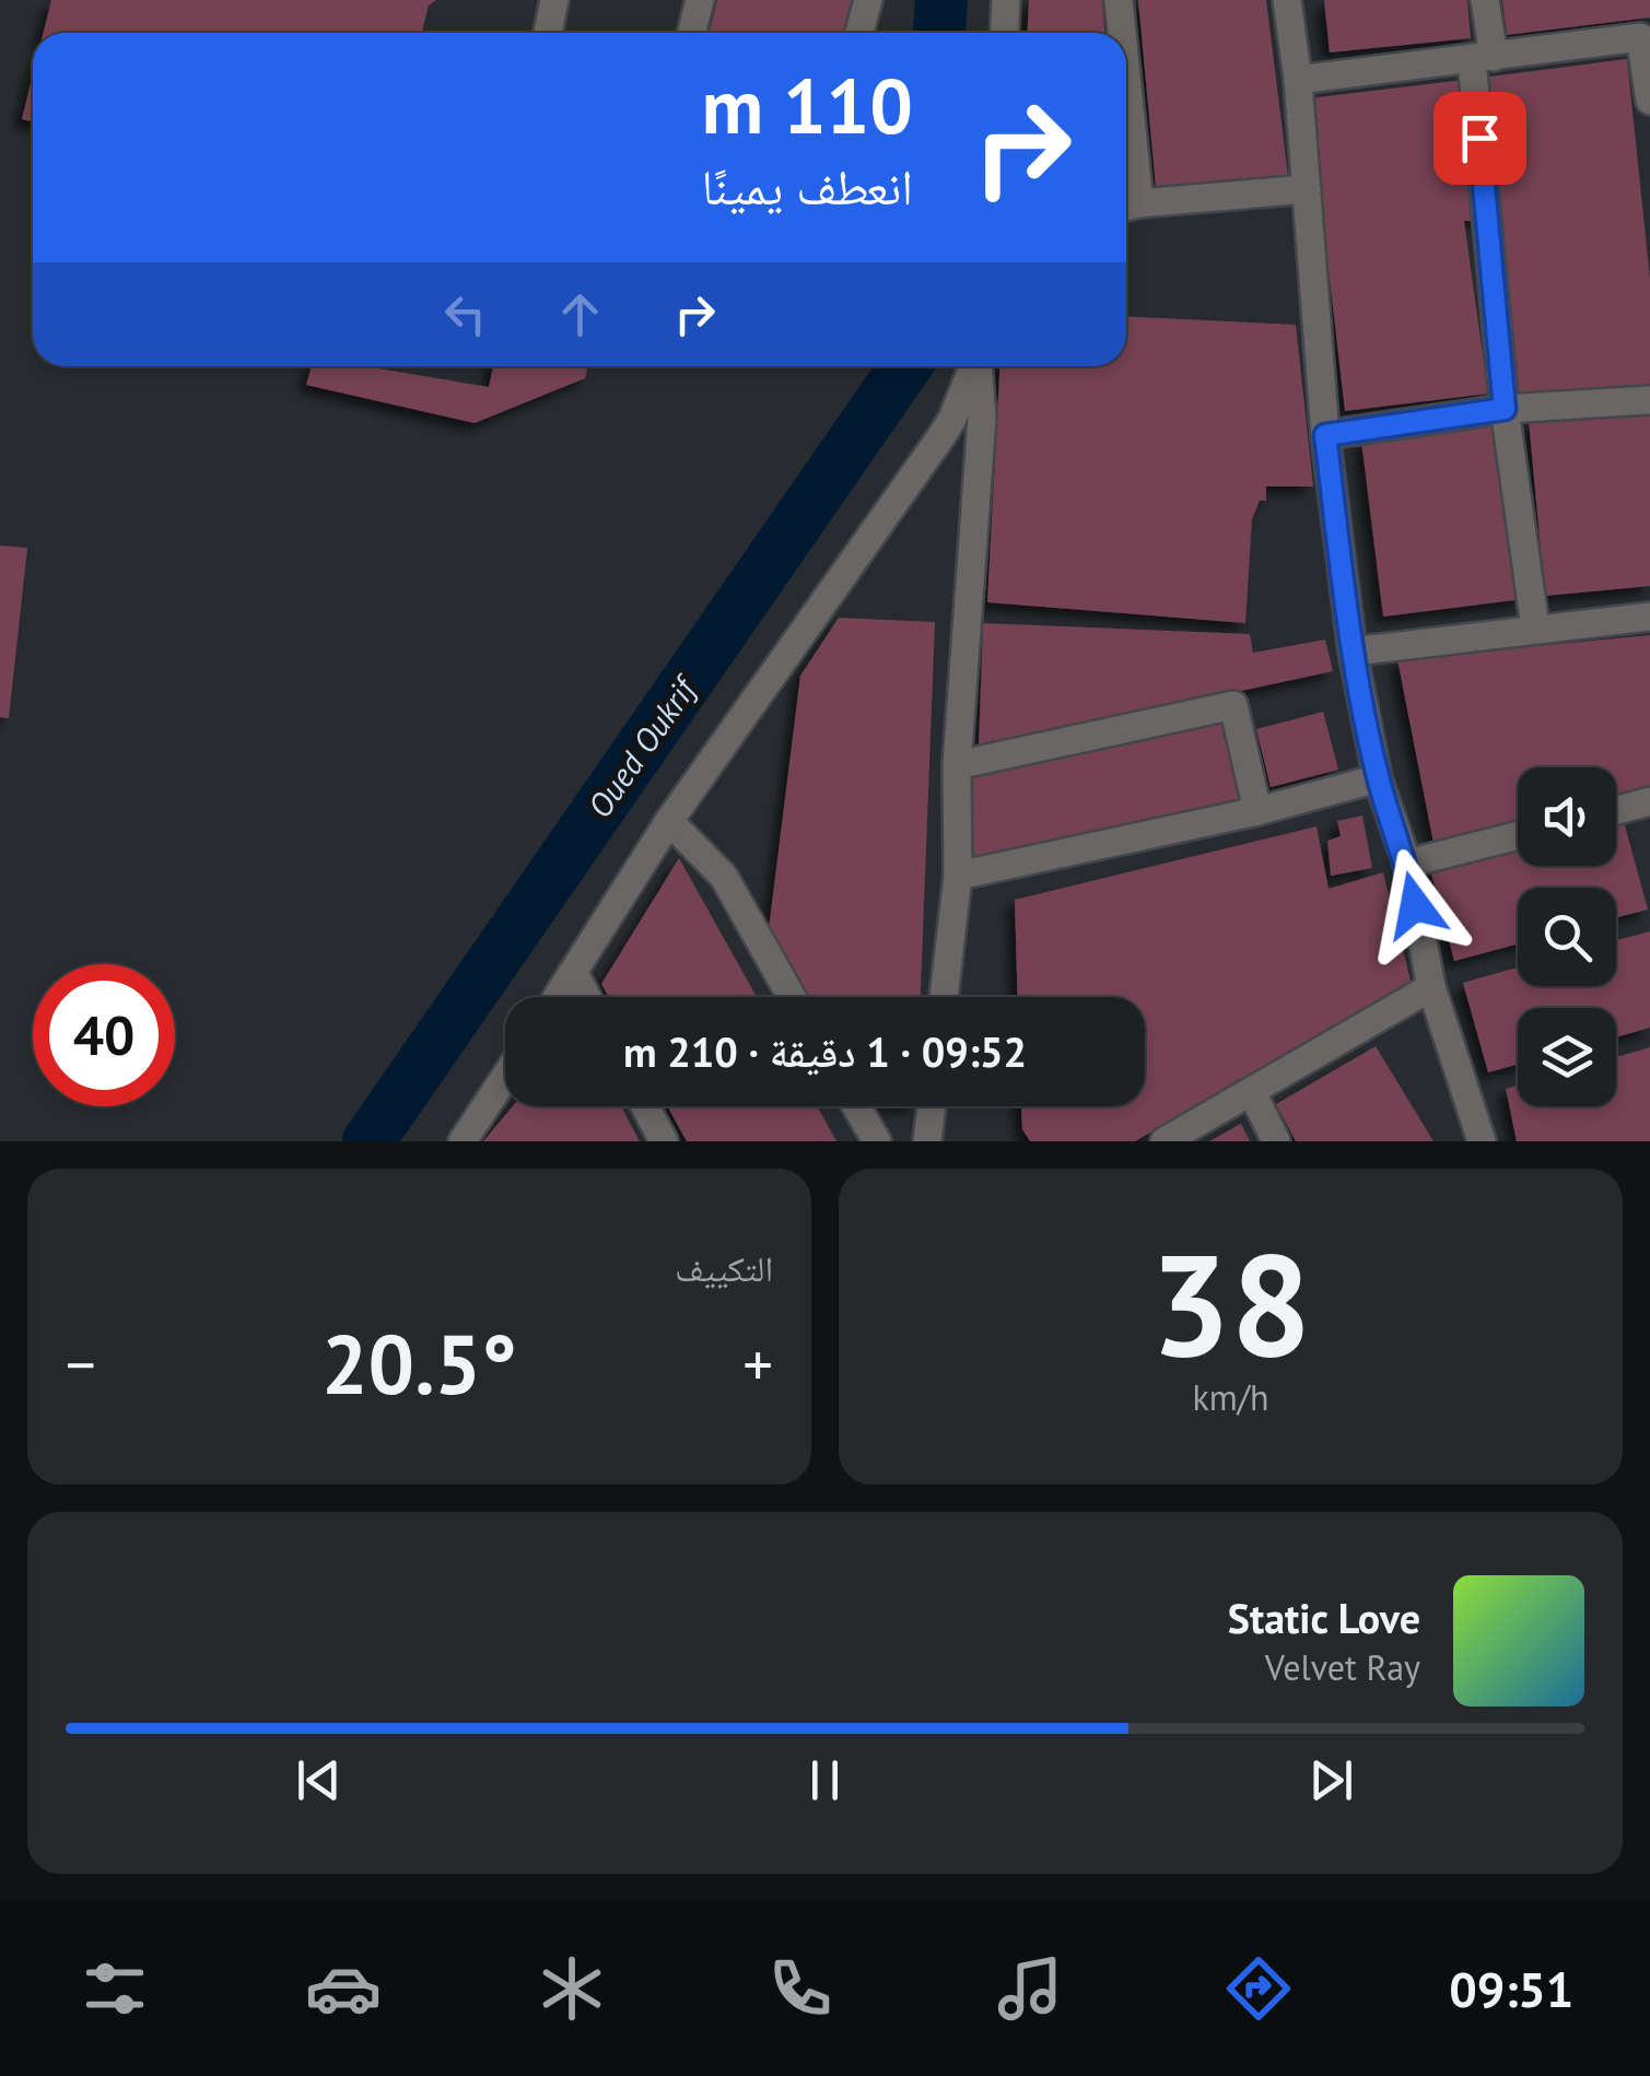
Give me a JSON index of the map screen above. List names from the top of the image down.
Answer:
{
  "water": ["Oued Oukrif"],
  "page": {
    "turn": ["110 m", "انعطف يمينًا"],
    "limit": "40",
    "trip": "09:52 · 1 دقيقة · 210 m",
    "tile": [
      ["38", "km/h"],
      "التكييف"
    ],
    "heat": ["−", "20.5°", "+"],
    "song": ["Static Love", "Velvet Ray"],
    "tabs": "09:51"
  }
}
